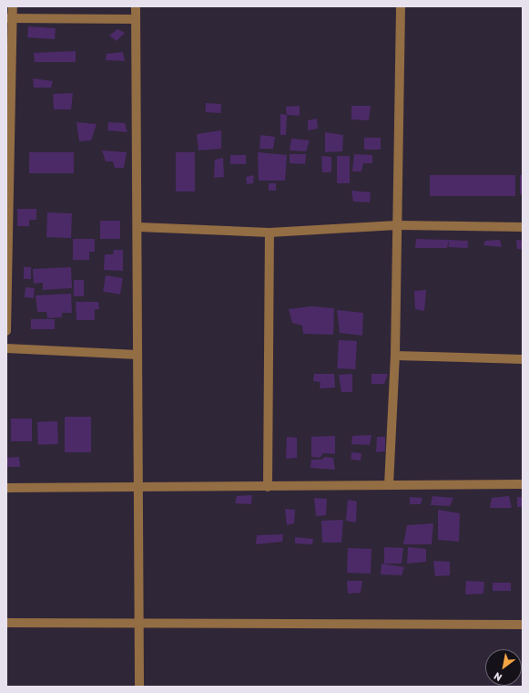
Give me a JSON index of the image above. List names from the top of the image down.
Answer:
{
  "north": "bottom left"
}
